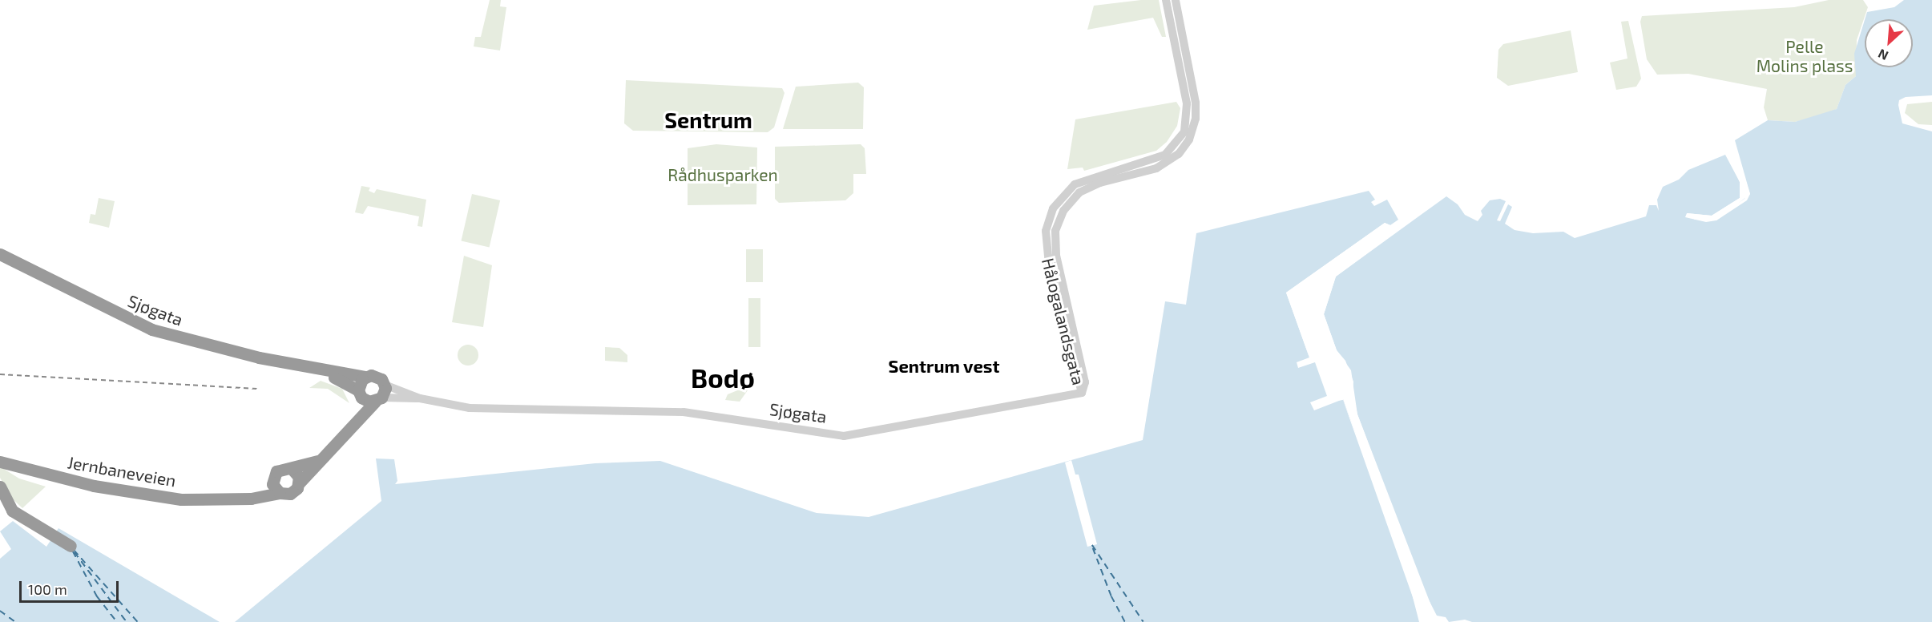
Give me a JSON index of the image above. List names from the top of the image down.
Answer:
{
  "streets": {
    "highway": ["Sjøgata", "Jernbaneveien"],
    "street": ["Hålogalandsgata"]
  },
  "crossings": [
    ["Sjøgata", "Hålogalandsgata"],
    ["Sjøgata", "Jernbaneveien"]
  ],
  "districts": ["Sentrum", "Sentrum vest", "Bodø"],
  "parks": ["Pelle Molins plass", "Rådhusparken"],
  "scale_bar": "100 m",
  "north": "bottom left"
}
